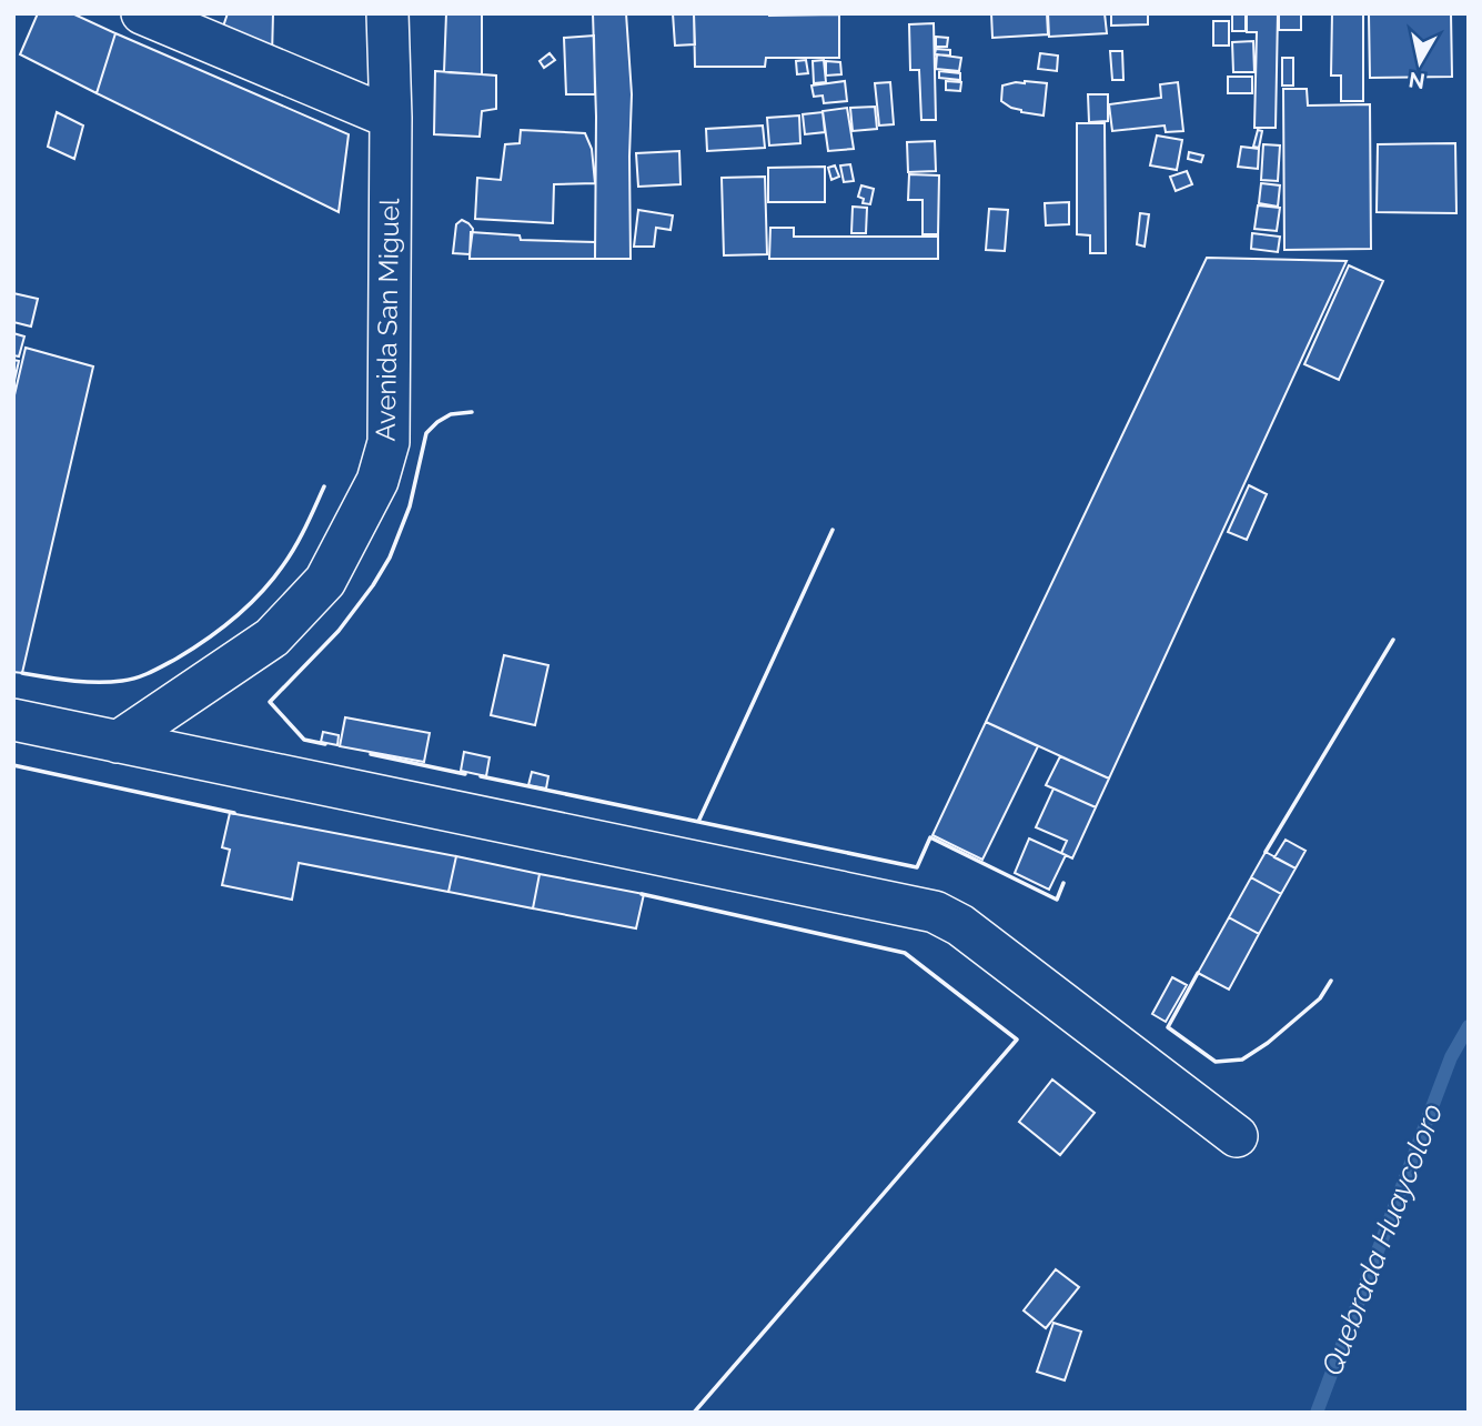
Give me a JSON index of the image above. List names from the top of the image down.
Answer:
{
  "streets": {
    "street": ["Avenida San Miguel"]
  },
  "water": ["Quebrada Huaycoloro"],
  "north": "bottom"
}
